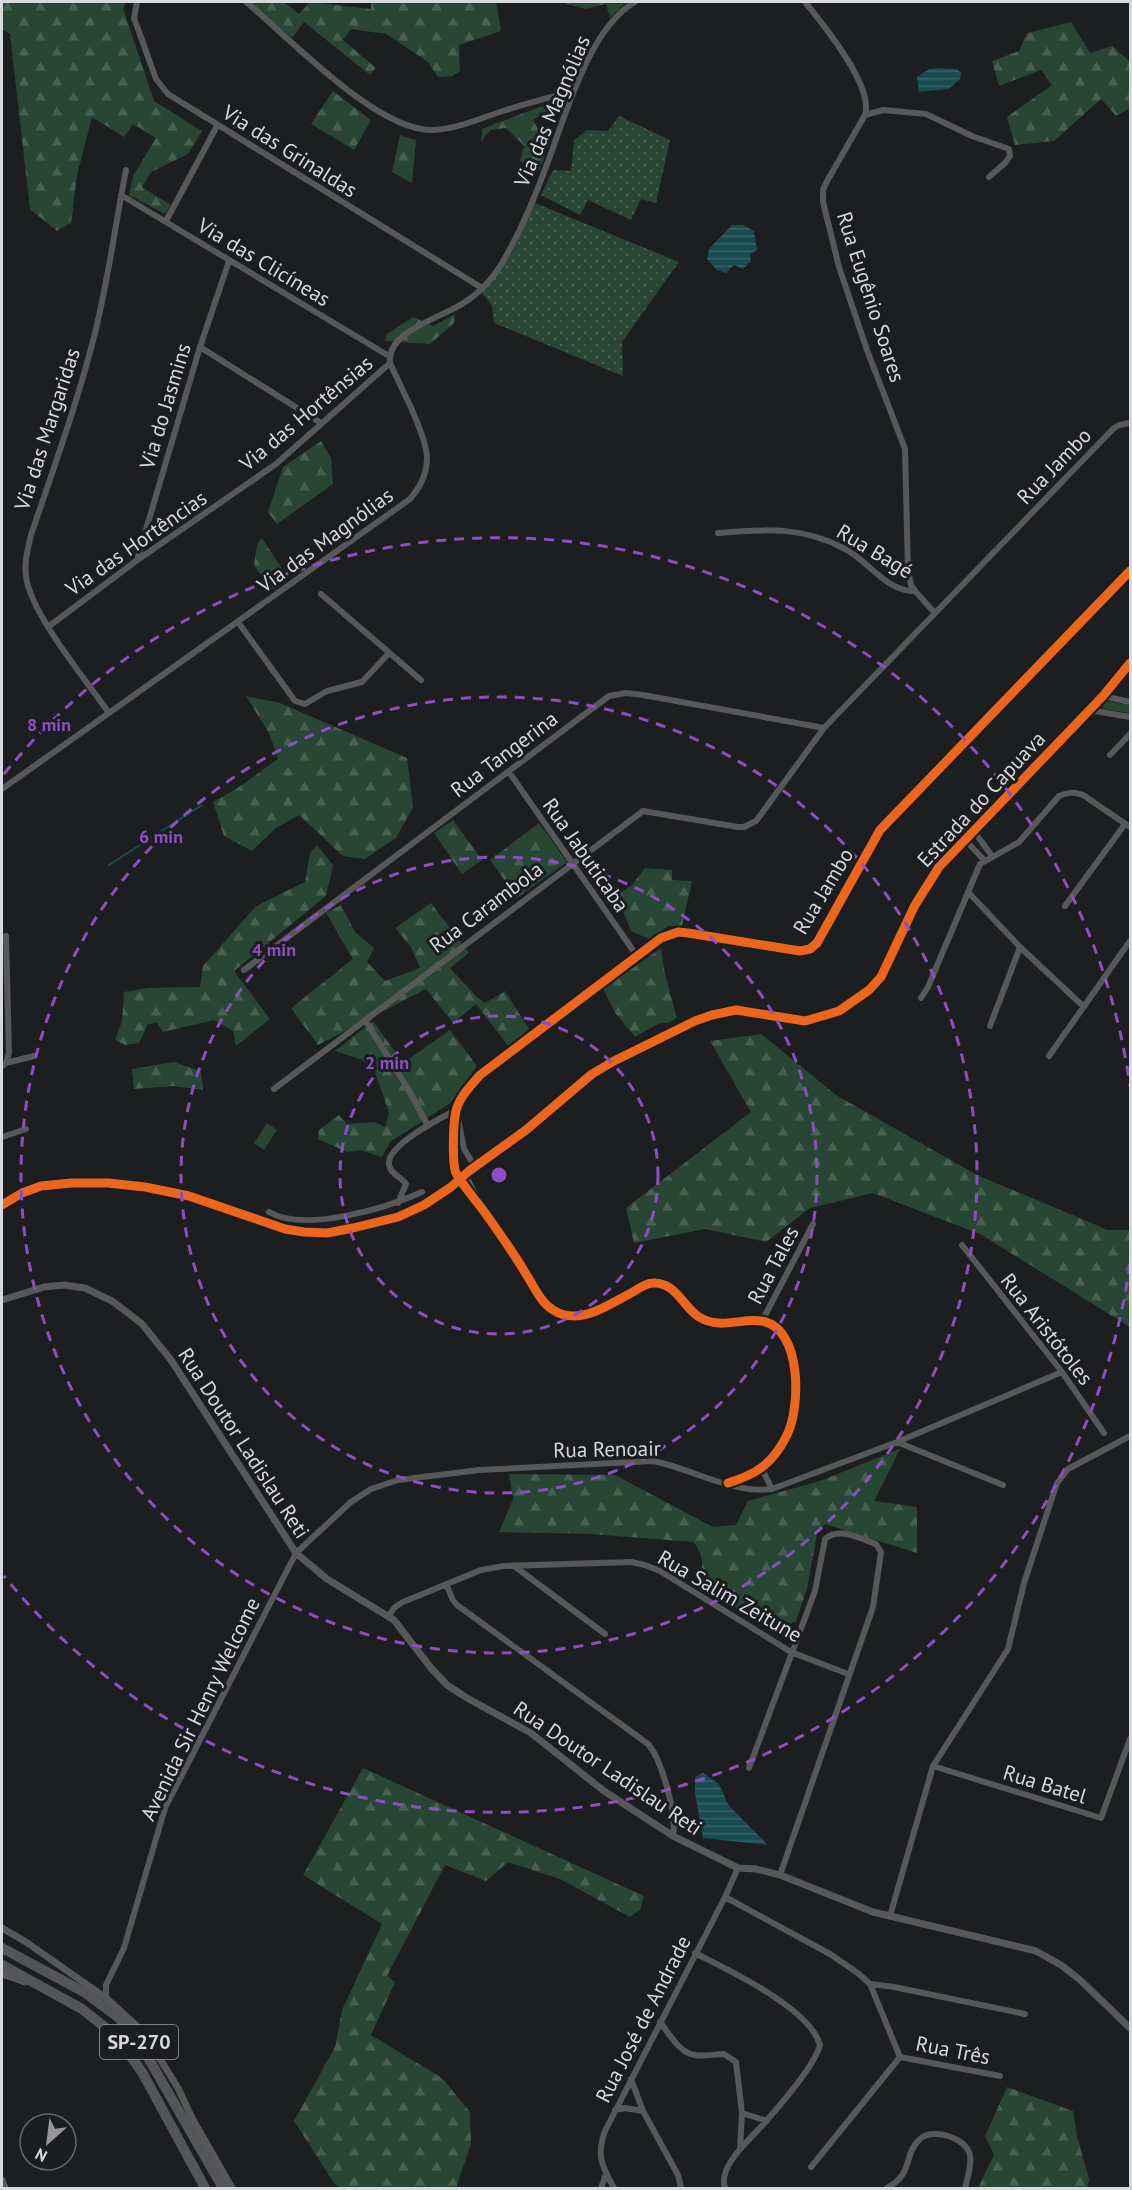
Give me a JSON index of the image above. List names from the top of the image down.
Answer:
{
  "streets": {
    "highway": ["SP-270"],
    "main road": ["Estrada do Capuava"],
    "street": [
      "Via das Magnólias",
      "Via das Grinaldas",
      "Via das Clicíneas",
      "Rua Eugênio Soares",
      "Via do Jasmins",
      "Via das Hortênsias",
      "Via das Margaridas",
      "Rua Jambo",
      "Via das Hortências",
      "Rua Bagé",
      "Rua Tangerina",
      "Rua Jabuticaba",
      "Rua Carambola",
      "Rua Tales",
      "Rua Aristótoles",
      "Rua Doutor Ladislau Reti",
      "Rua Renoair",
      "Rua Salim Zeitune",
      "Avenida Sir Henry Welcome",
      "Rua Batel",
      "Rua José de Andrade",
      "Rua Três"
    ]
  },
  "crossings": [
    ["Via das Magnólias", "Via das Grinaldas"],
    ["Via das Magnólias", "Via das Clicíneas"],
    ["Via das Magnólias", "Via das Hortênsias"],
    ["Via das Magnólias", "Via das Margaridas"],
    ["Via das Clicíneas", "Via do Jasmins"],
    ["Via das Clicíneas", "Via das Hortênsias"],
    ["Via das Clicíneas", "Via das Margaridas"],
    ["Rua Eugênio Soares", "Rua Bagé"],
    ["Via do Jasmins", "Via das Hortências"],
    ["Via das Hortênsias", "Via das Hortências"],
    ["Via das Margaridas", "Via das Hortências"],
    ["Rua Jambo", "Rua Bagé"],
    ["Rua Jambo", "Rua Tangerina"],
    ["Rua Jambo", "Rua Jabuticaba"],
    ["Rua Jambo", "Rua Carambola"],
    ["Rua Tangerina", "Rua Jabuticaba"],
    ["Rua Jabuticaba", "Rua Carambola"],
    ["Rua Aristótoles", "Rua Renoair"],
    ["Rua Doutor Ladislau Reti", "Rua Renoair"],
    ["Rua Doutor Ladislau Reti", "Rua Salim Zeitune"],
    ["Rua Doutor Ladislau Reti", "Avenida Sir Henry Welcome"],
    ["Rua Doutor Ladislau Reti", "Rua José de Andrade"],
    ["Rua Renoair", "Avenida Sir Henry Welcome"]
  ],
  "north": "bottom left",
  "rings": [
    "8 min",
    "6 min",
    "4 min",
    "2 min"
  ]
}
